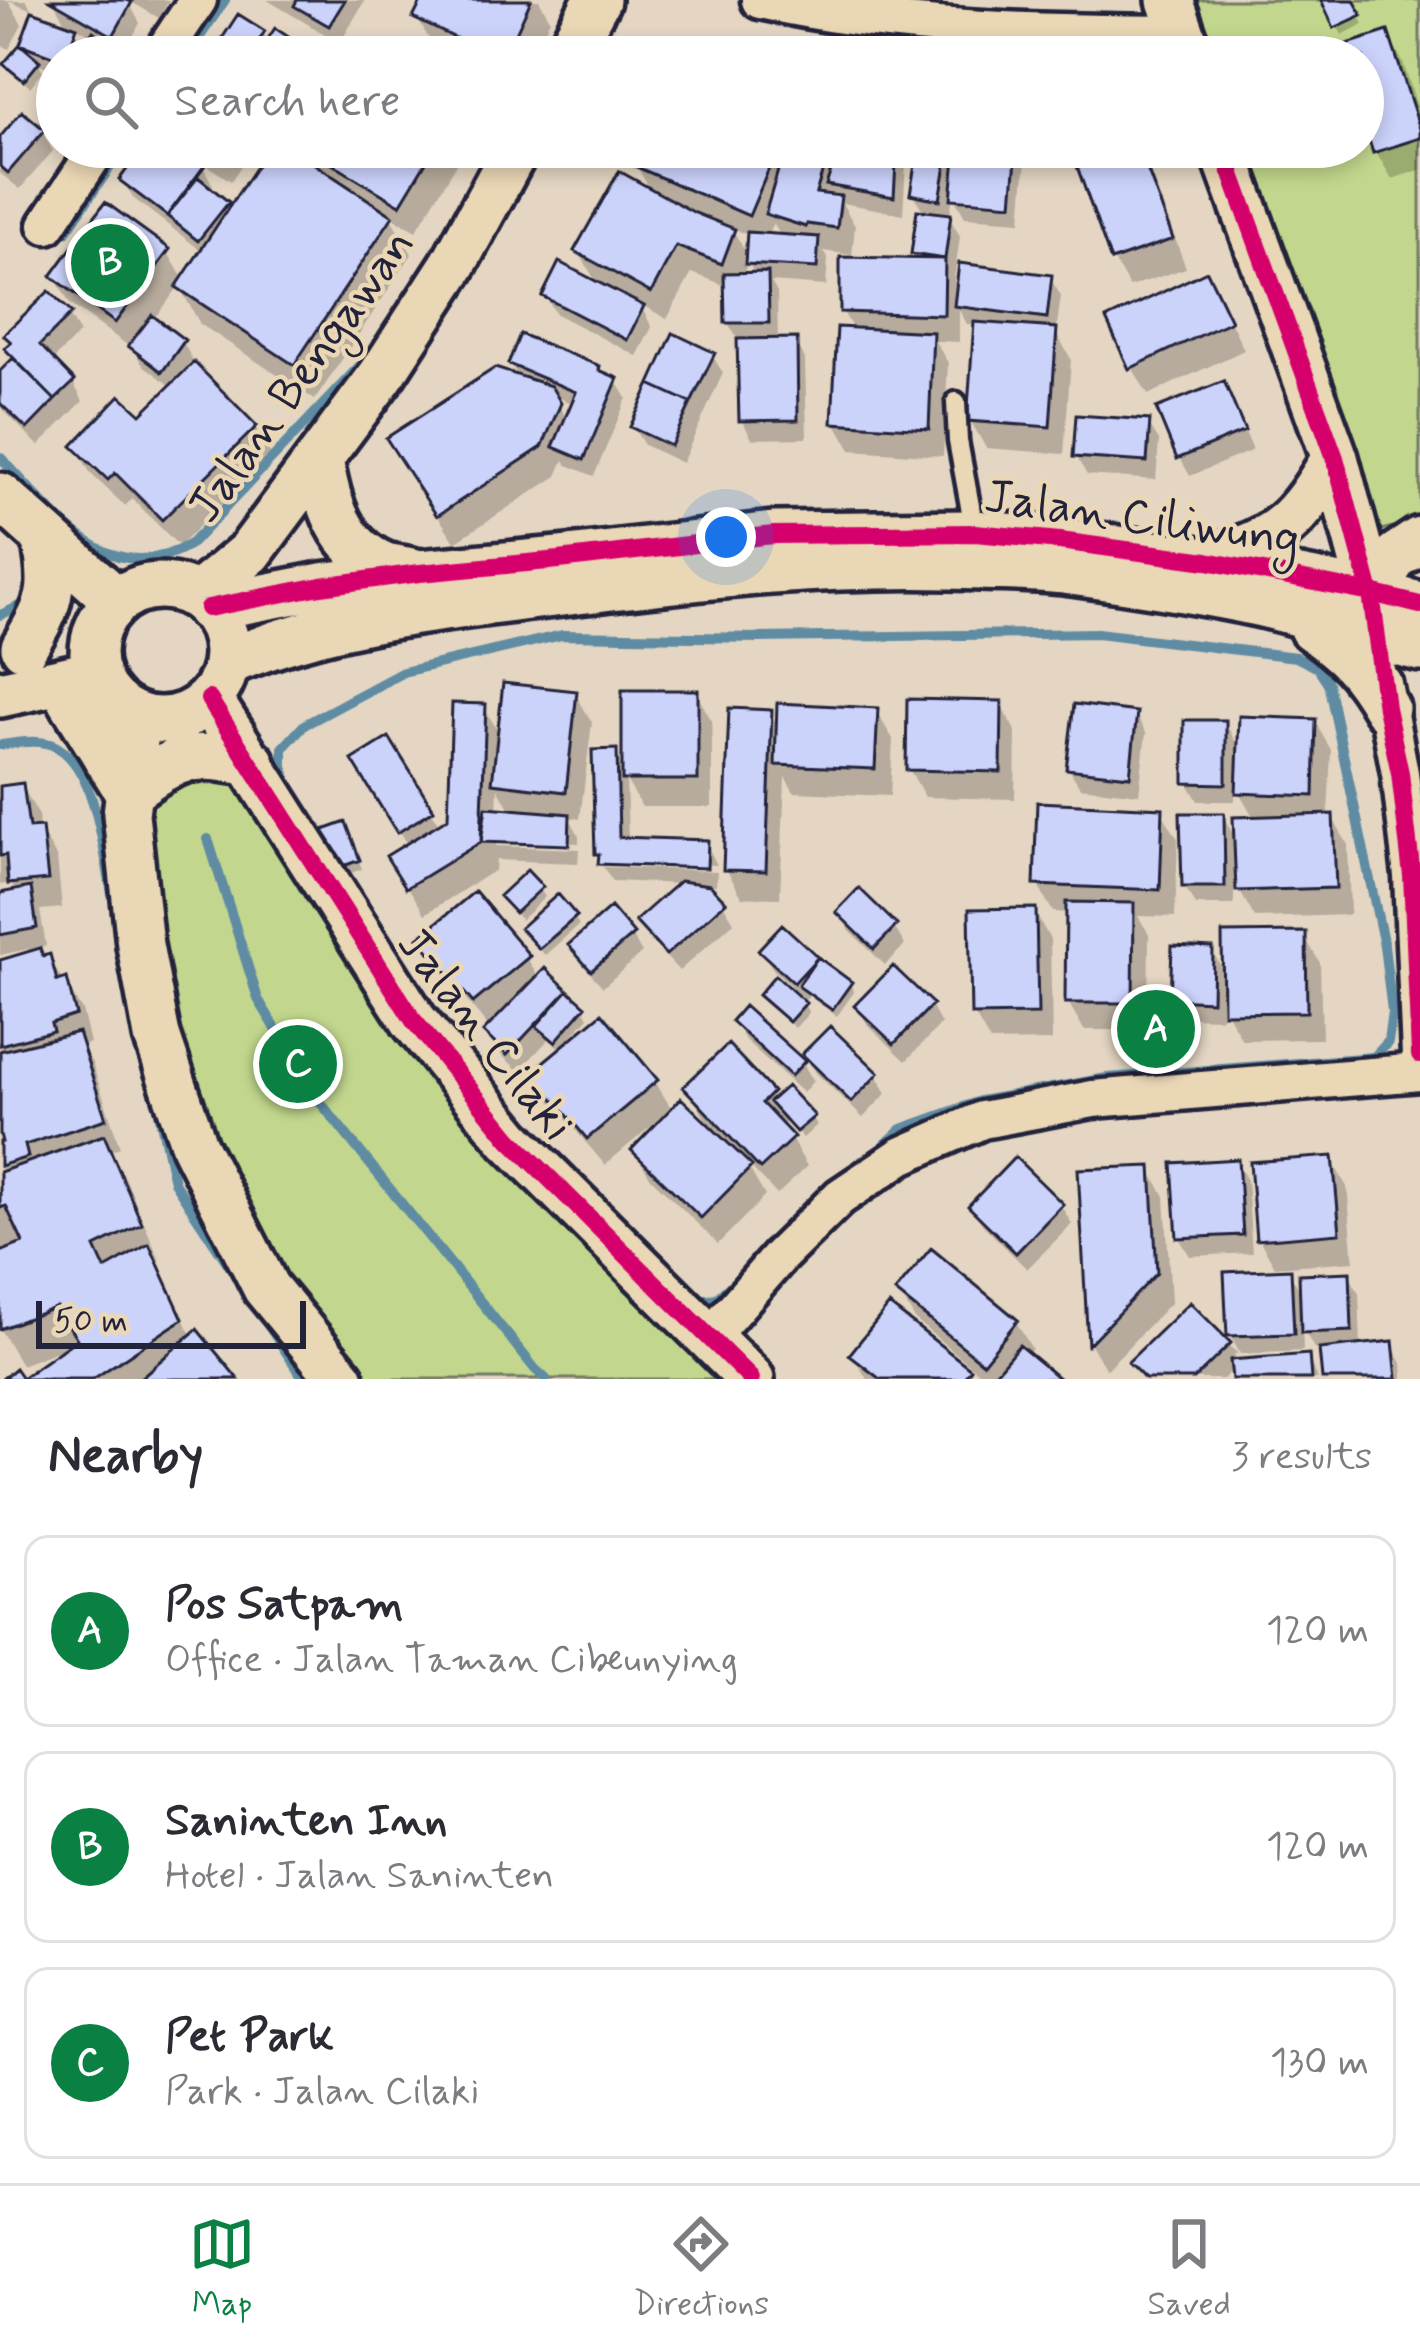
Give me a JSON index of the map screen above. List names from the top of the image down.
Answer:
{
  "streets": {
    "street": ["Jalan Bengawan", "Jalan Ciliwung", "Jalan Cilaki"]
  },
  "crossings": [
    ["Jalan Bengawan", "Jalan Ciliwung"],
    ["Jalan Bengawan", "Jalan Cilaki"],
    ["Jalan Ciliwung", "Jalan Cilaki"]
  ],
  "scale_bar": "50 m",
  "page": {
    "search": "Search here",
    "pins": ["B", "A", "C"],
    "scale": "50 m",
    "heading": ["Nearby", "3 results"],
    "list": [
      {
        "mark": "A",
        "name": "Pos Satpam",
        "note": "Office · Jalan Taman Cibeunying",
        "value": "120 m"
      },
      {
        "mark": "B",
        "name": "Saninten Inn",
        "note": "Hotel · Jalan Saninten",
        "value": "120 m"
      },
      {
        "mark": "C",
        "name": "Pet Park",
        "note": "Park · Jalan Cilaki",
        "value": "130 m"
      }
    ],
    "nav": ["Map", "Directions", "Saved"]
  }
}
